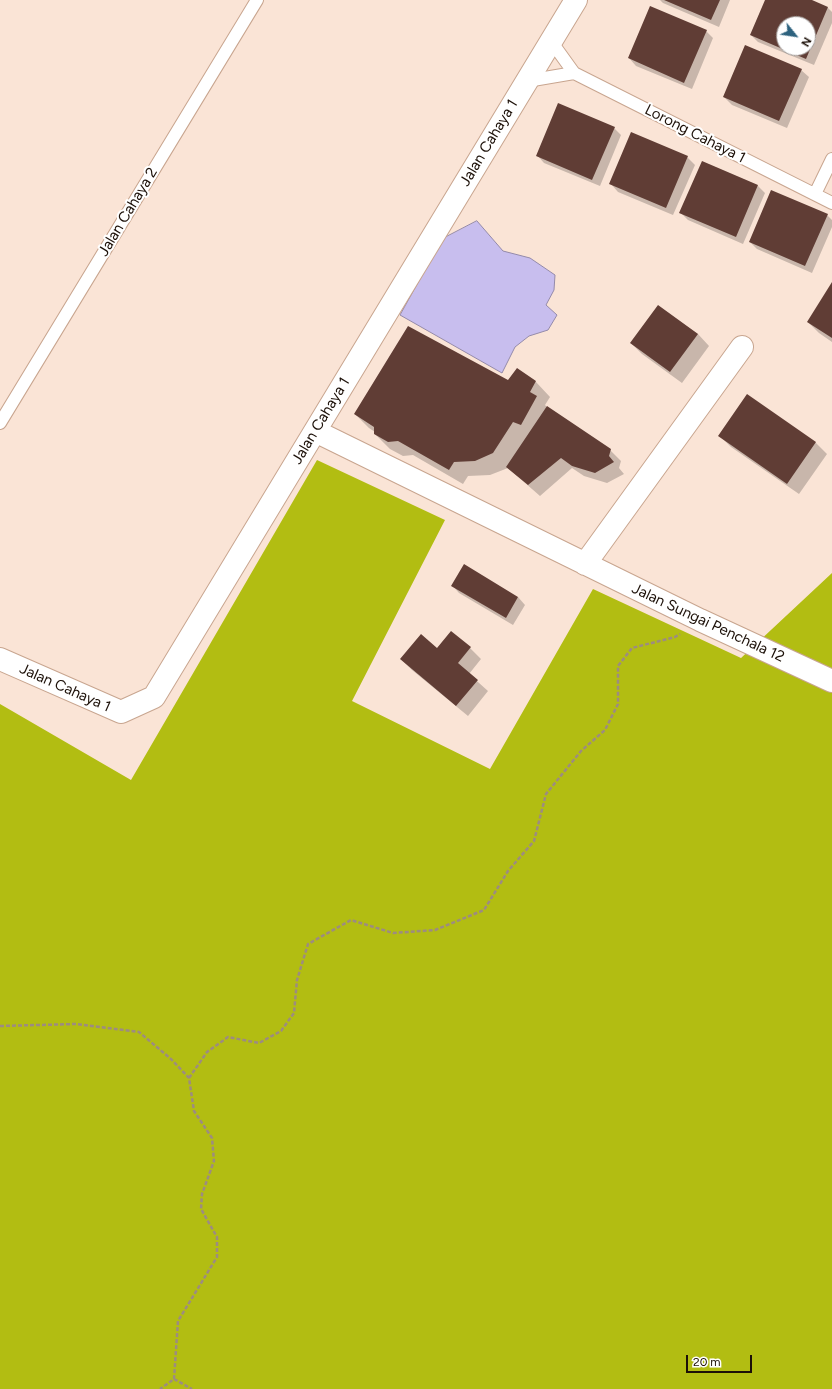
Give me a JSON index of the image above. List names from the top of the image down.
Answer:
{
  "streets": {
    "street": ["Jalan Cahaya 1", "Jalan Sungai Penchala 12"],
    "lane": ["Lorong Cahaya 1", "Jalan Cahaya 2"]
  },
  "crossings": [
    ["Lorong Cahaya 1", "Jalan Cahaya 1"],
    ["Jalan Cahaya 1", "Jalan Sungai Penchala 12"]
  ],
  "scale_bar": "20 m",
  "north": "bottom right"
}
